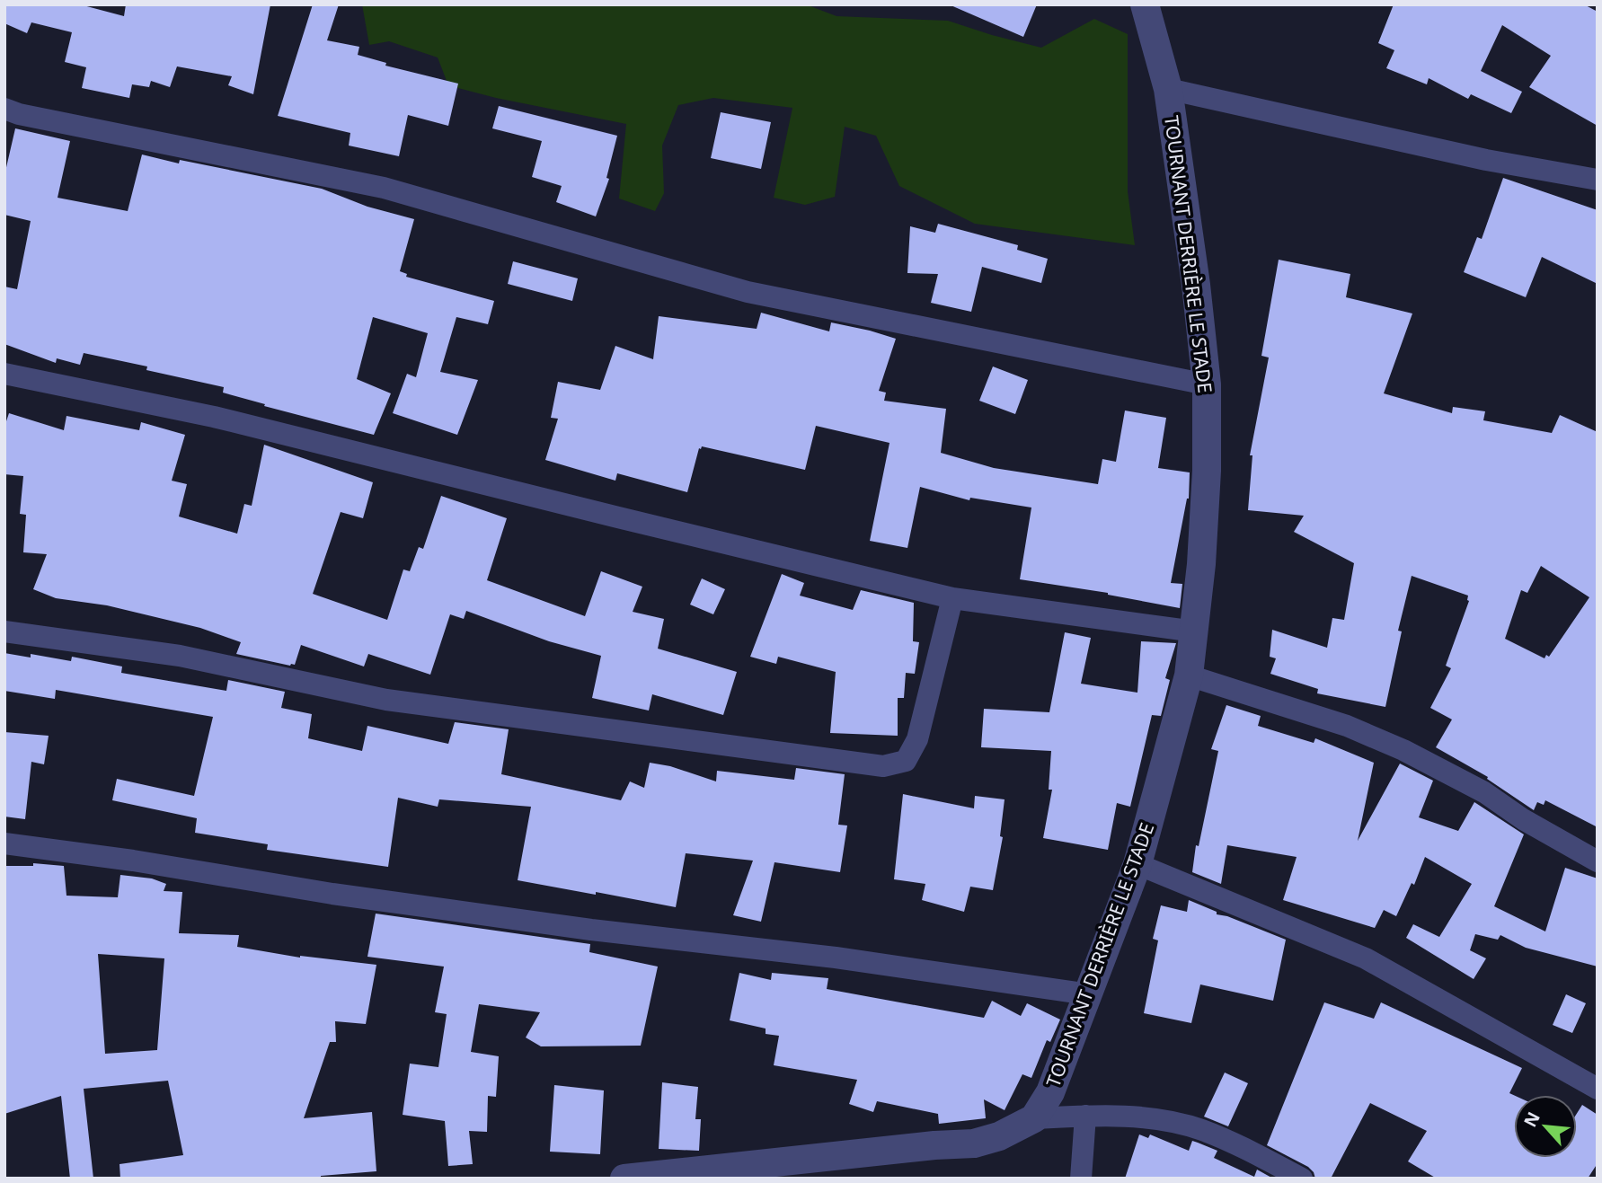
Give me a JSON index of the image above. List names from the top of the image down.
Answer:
{
  "streets": {
    "street": ["TOURNANT DERRIÈRE LE STADE"]
  },
  "north": "top left"
}
